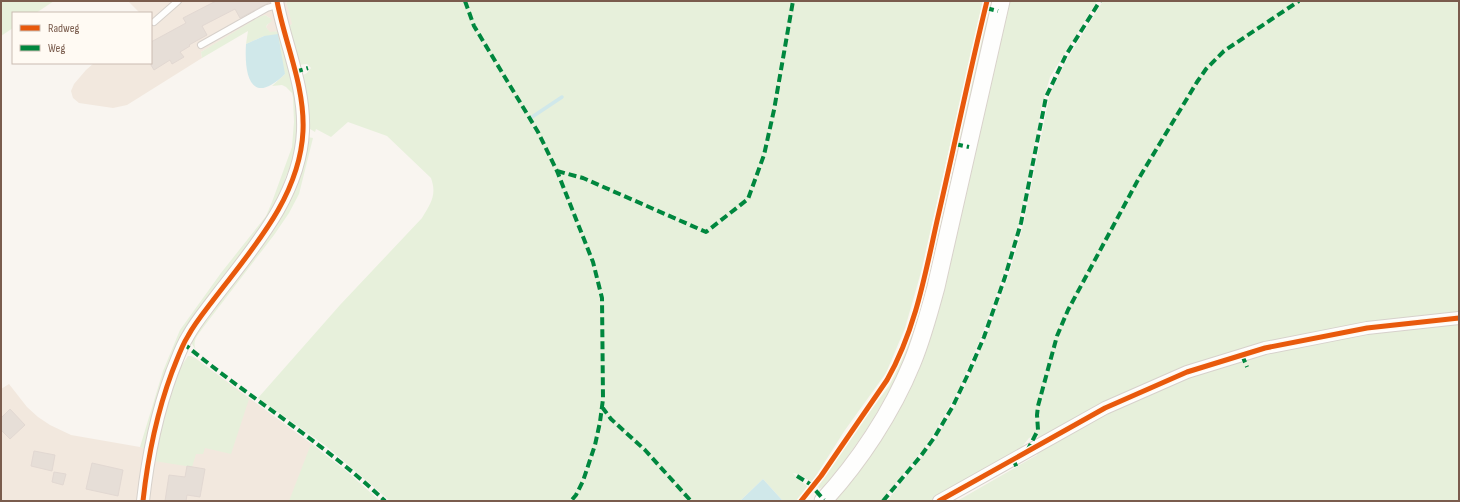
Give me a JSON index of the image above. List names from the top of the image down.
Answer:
{
  "legend": ["Radweg", "Weg"]
}
